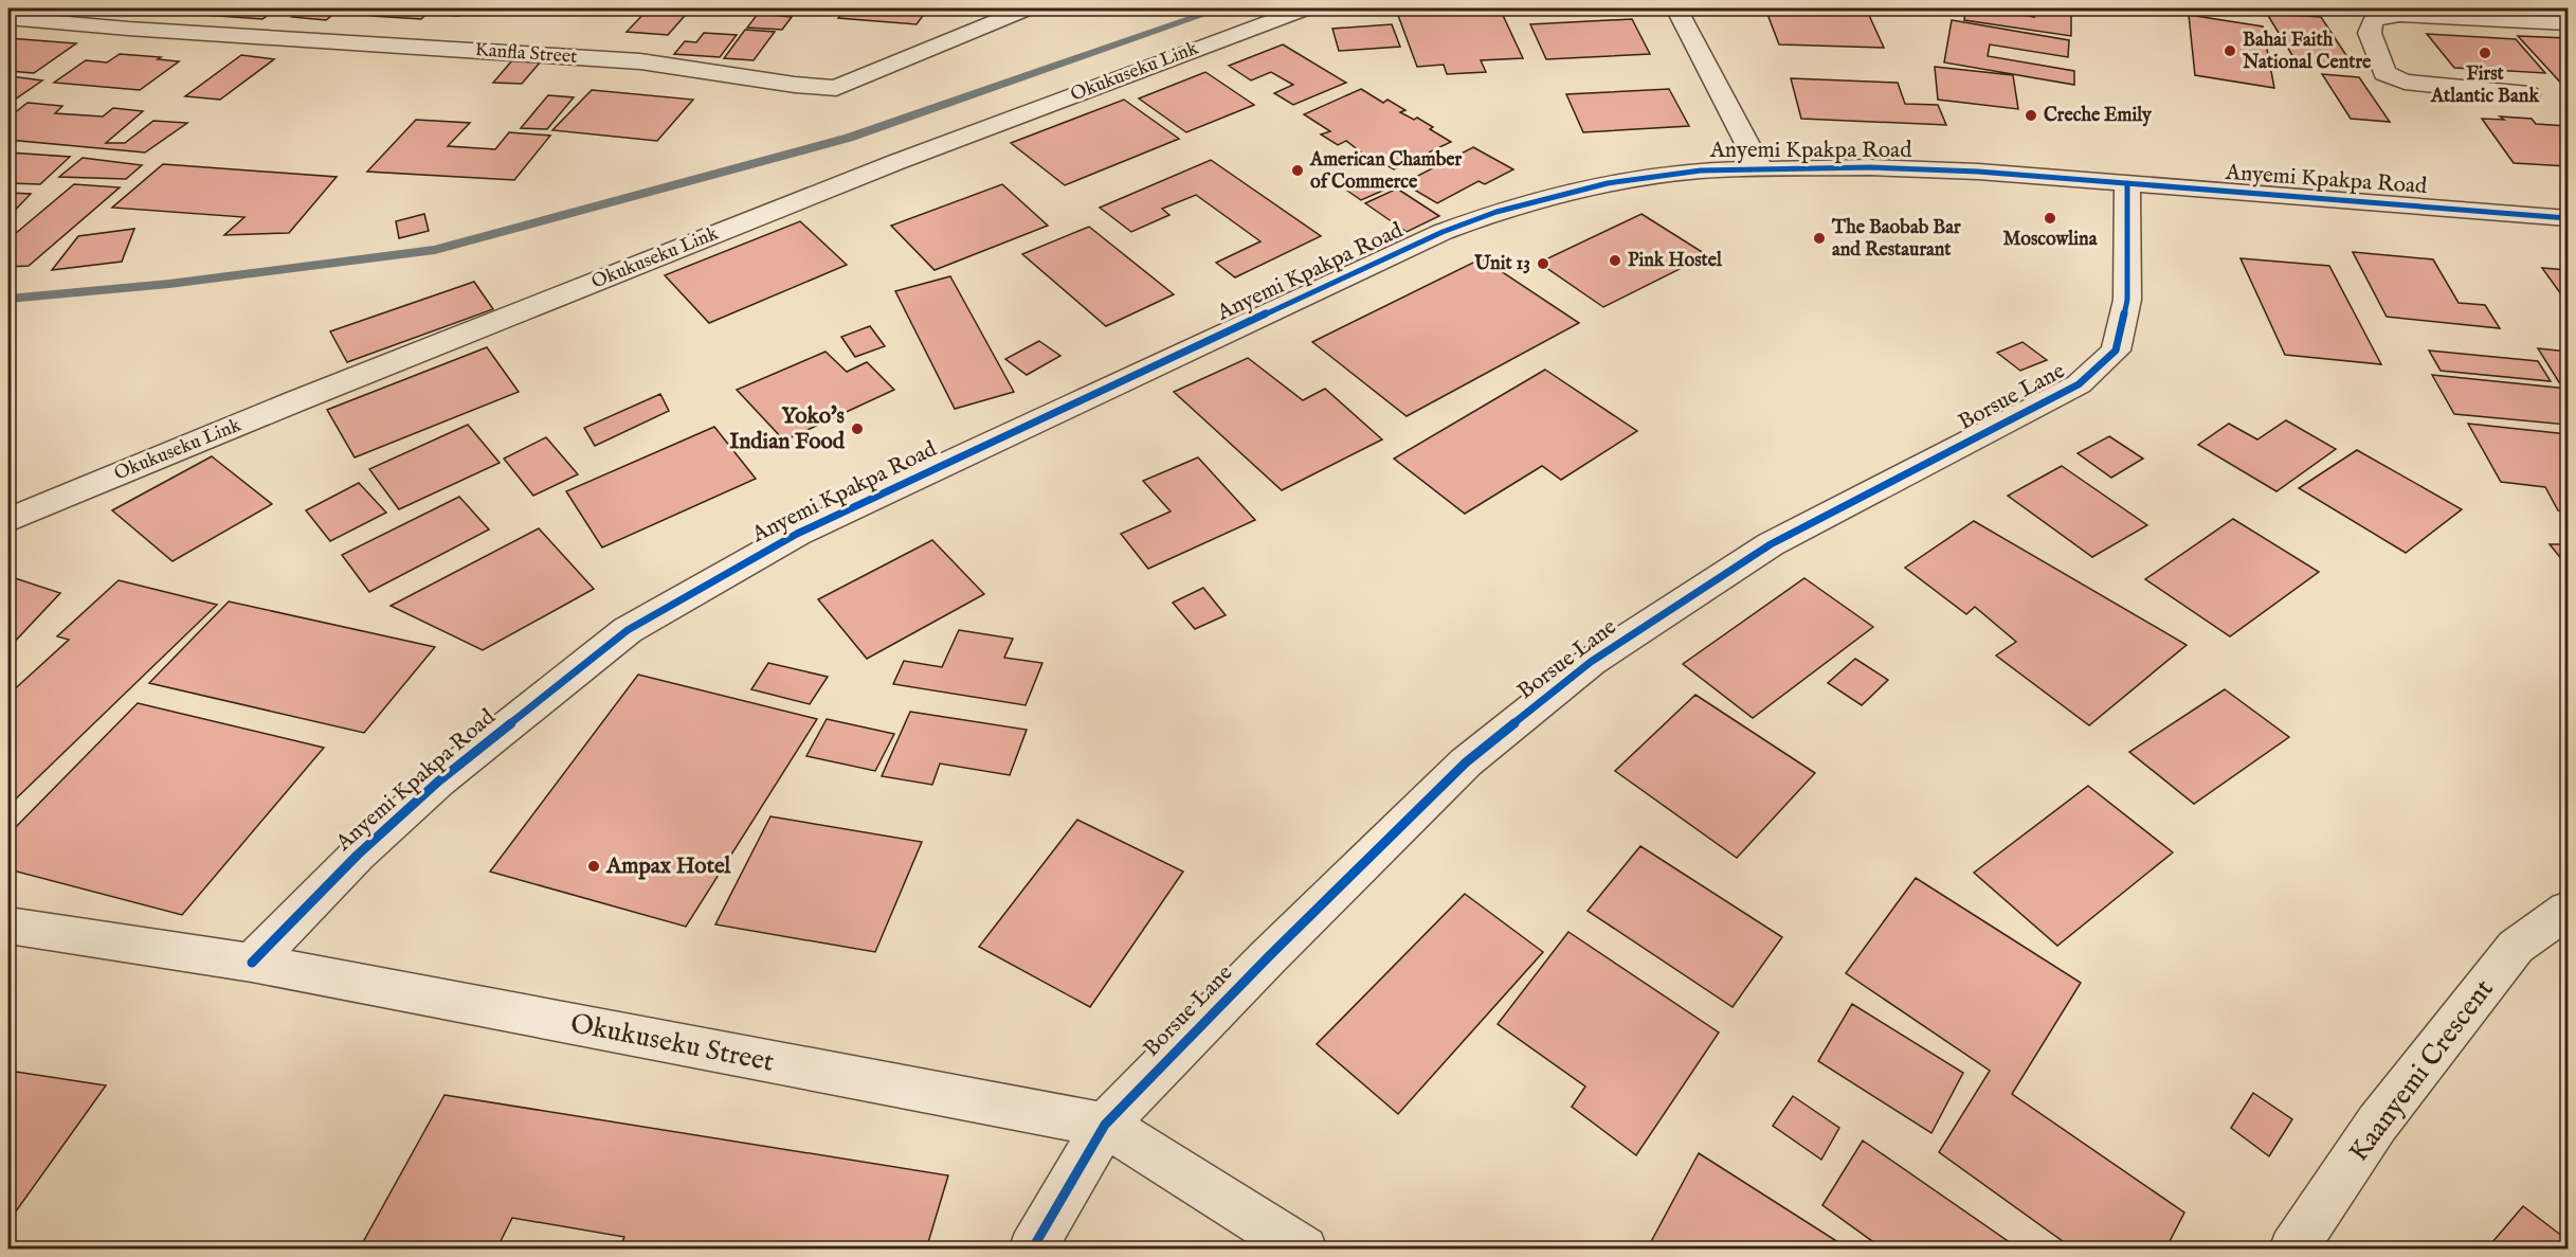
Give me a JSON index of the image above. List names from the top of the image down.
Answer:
{
  "streets": {
    "street": [
      "Kanfla Street",
      "Okukuseku Link",
      "Anyemi Kpakpa Road",
      "Borsue Lane",
      "Okukuseku Street",
      "Kaanyemi Crescent"
    ]
  },
  "crossings": [
    ["Anyemi Kpakpa Road", "Borsue Lane"],
    ["Anyemi Kpakpa Road", "Okukuseku Street"],
    ["Borsue Lane", "Okukuseku Street"]
  ],
  "places": [
    "Bahai Faith National Centre",
    "First Atlantic Bank",
    "Creche Emily",
    "American Chamber of Commerce",
    "Moscowlina",
    "The Baobab Bar and Restaurant",
    "Pink Hostel",
    "Unit 13",
    "Yoko's Indian Food",
    "Ampax Hotel"
  ]
}
